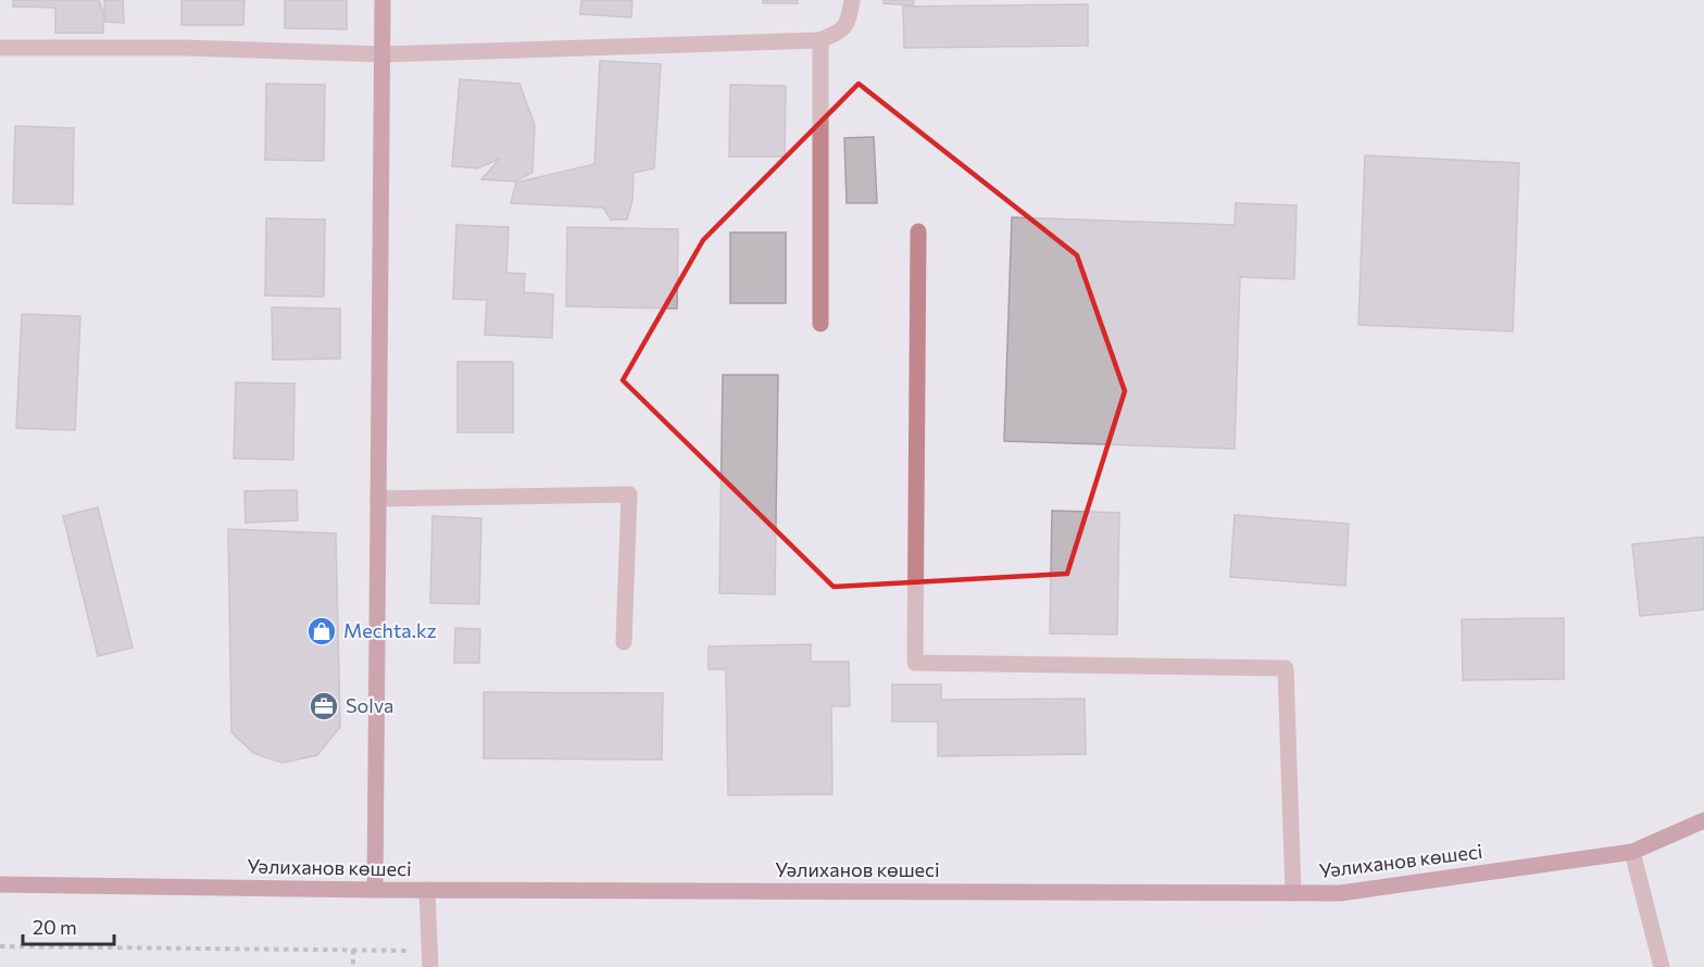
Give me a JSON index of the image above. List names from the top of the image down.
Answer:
{
  "streets": {
    "main road": ["Уәлиханов көшесі"]
  },
  "places": {
    "shop": ["Mechta.kz"],
    "office": ["Solva"]
  },
  "scale_bar": "20 m"
}
